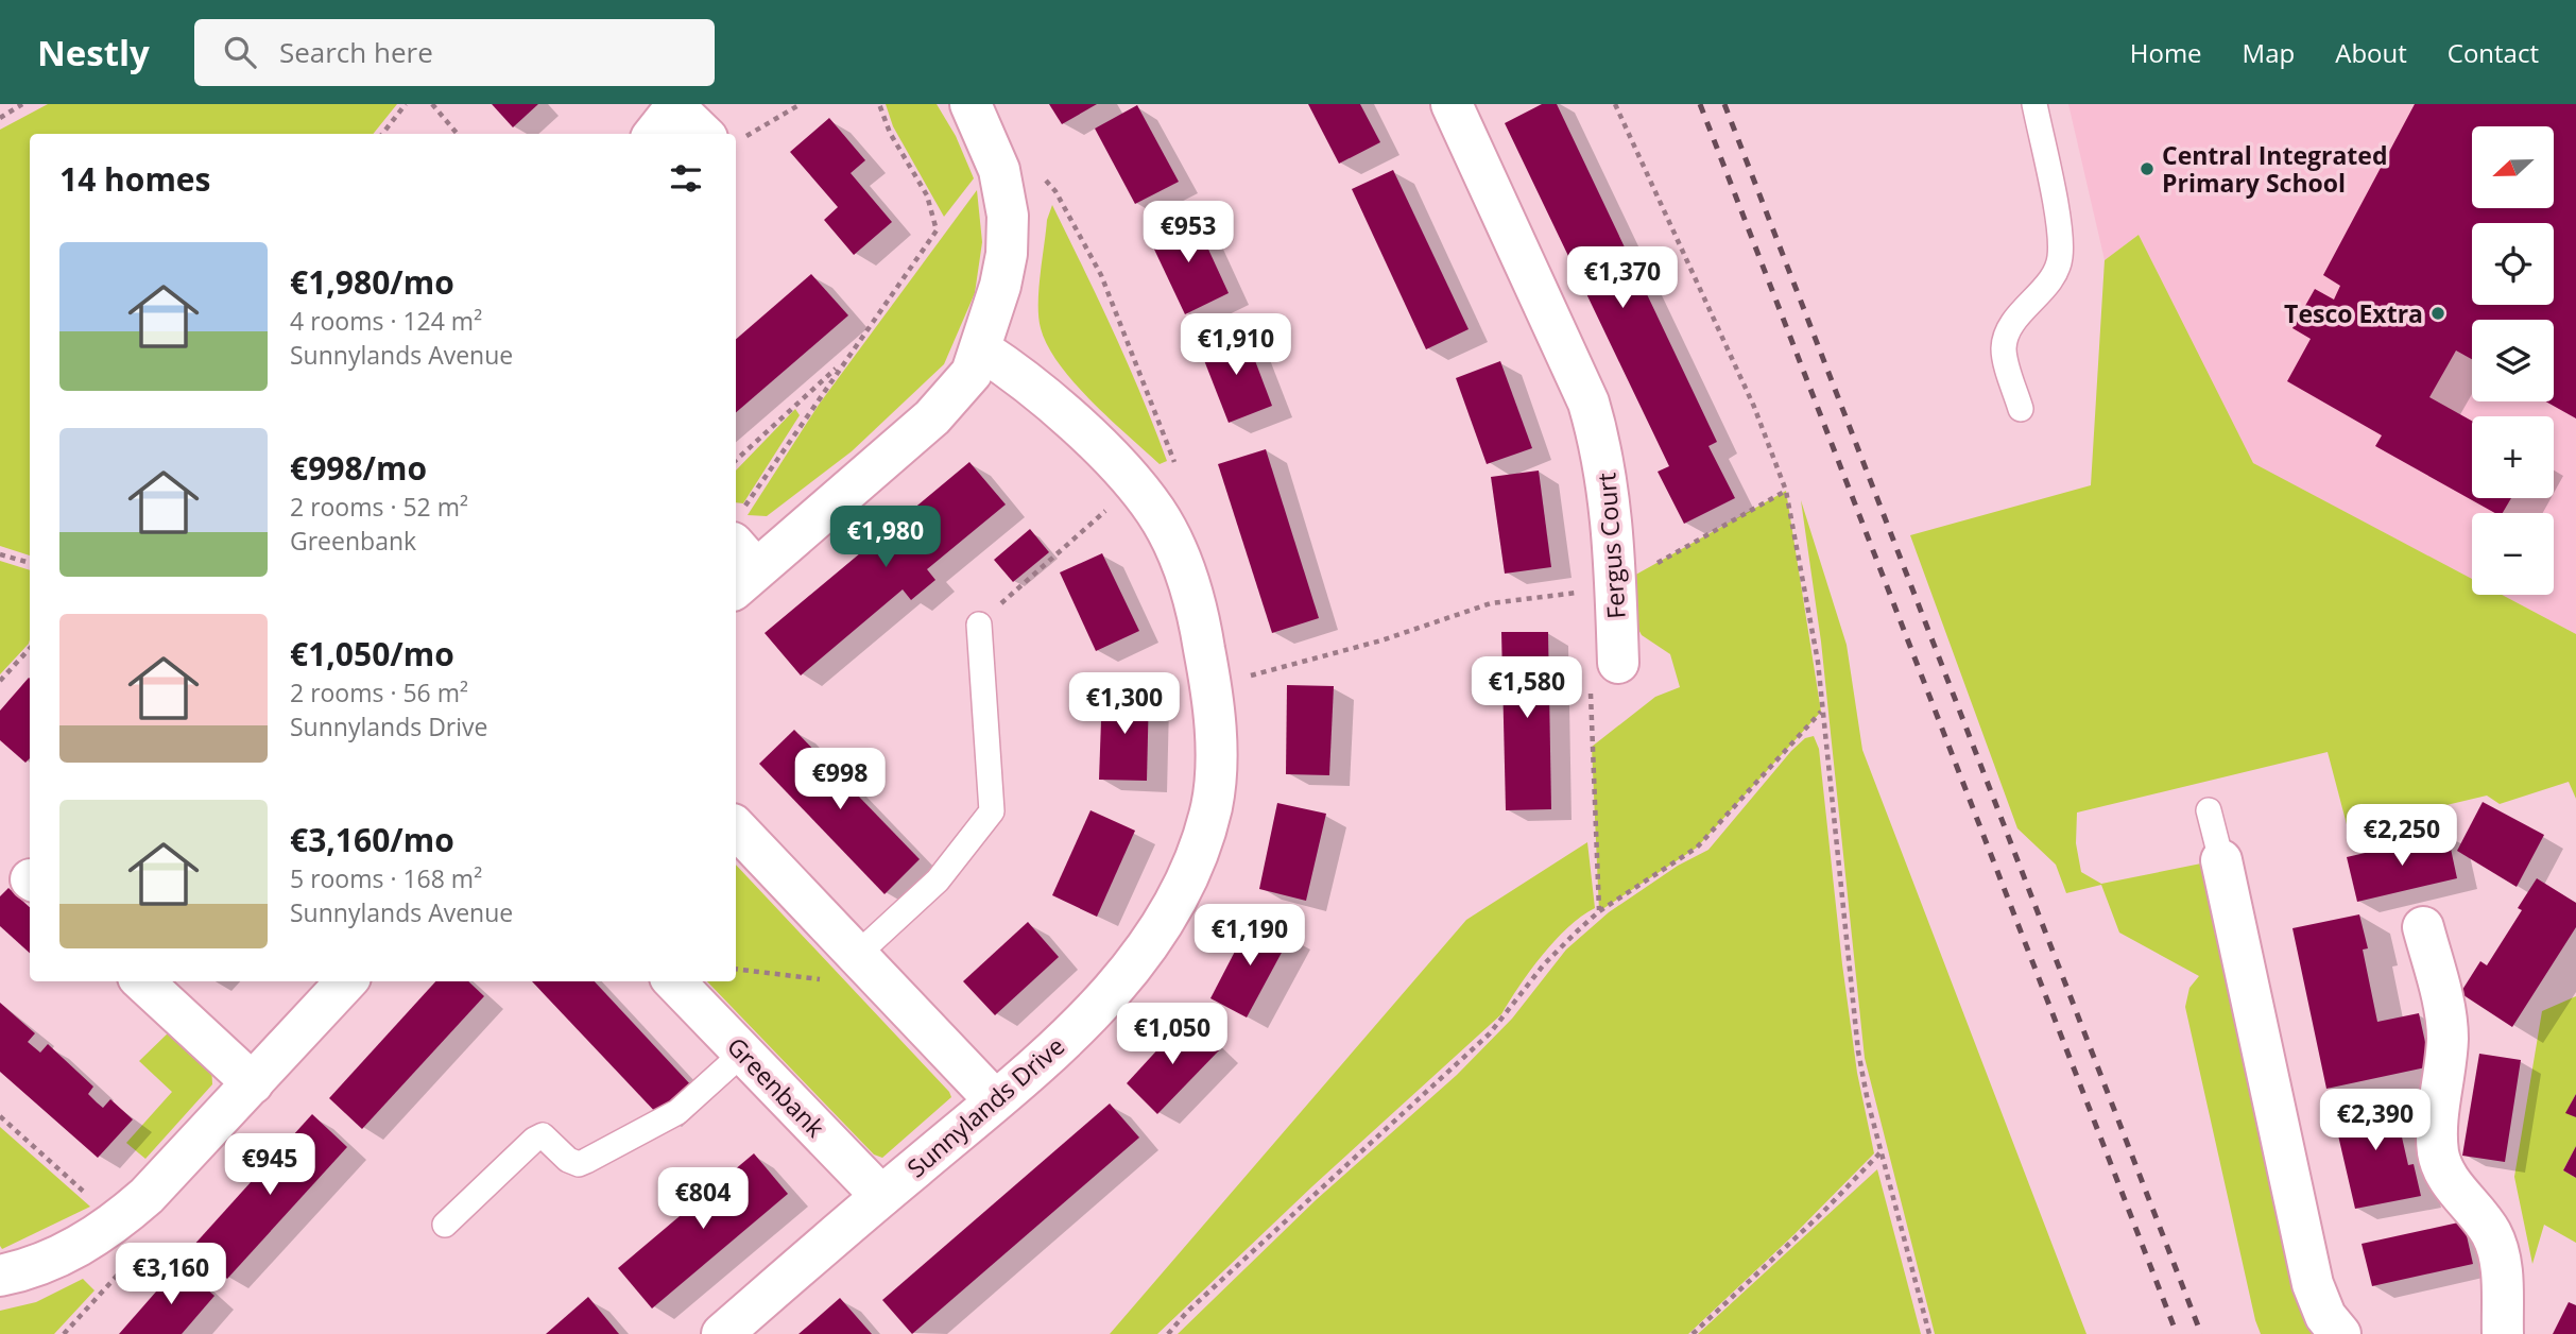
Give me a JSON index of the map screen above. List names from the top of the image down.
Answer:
{
  "streets": {
    "street": ["Fergus Court", "Greenbank", "Sunnylands Drive"]
  },
  "crossings": [
    ["Greenbank", "Sunnylands Drive"]
  ],
  "places": ["Central Integrated Primary School", "Tesco Extra"],
  "north": "left",
  "page": {
    "header": "Nestly",
    "search": "Search here",
    "nav": [
      "Home",
      "Map",
      "About",
      "Contact"
    ],
    "map_buttons": ["+", "−"],
    "heading": "14 homes",
    "price": [
      "€953",
      "€1,370",
      "€1,910",
      "€1,980",
      "€1,580",
      "€1,300",
      "€998",
      "€2,250",
      "€1,190",
      "€1,050",
      "€2,390",
      "€945",
      "€804",
      "€3,160"
    ],
    "list": [
      {
        "name": "€1,980/mo",
        "note": "4 rooms · 124 m² · Sunnylands Avenue"
      },
      {
        "name": "€998/mo",
        "note": "2 rooms · 52 m² · Greenbank"
      },
      {
        "name": "€1,050/mo",
        "note": "2 rooms · 56 m² · Sunnylands Drive"
      },
      {
        "name": "€3,160/mo",
        "note": "5 rooms · 168 m² · Sunnylands Avenue"
      }
    ]
  }
}
